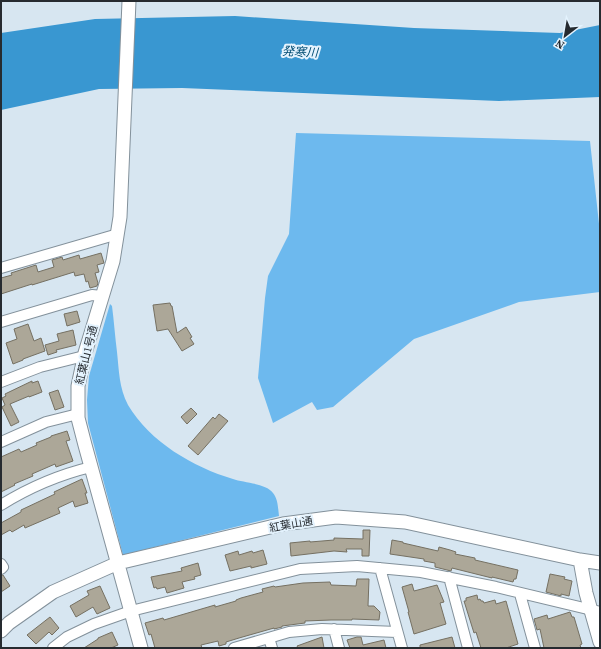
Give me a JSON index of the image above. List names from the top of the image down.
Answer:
{
  "streets": {
    "street": ["紅葉山1号通", "紅葉山通"]
  },
  "crossings": [
    ["紅葉山1号通", "紅葉山通"]
  ],
  "water": ["発寒川"],
  "north": "bottom left"
}
